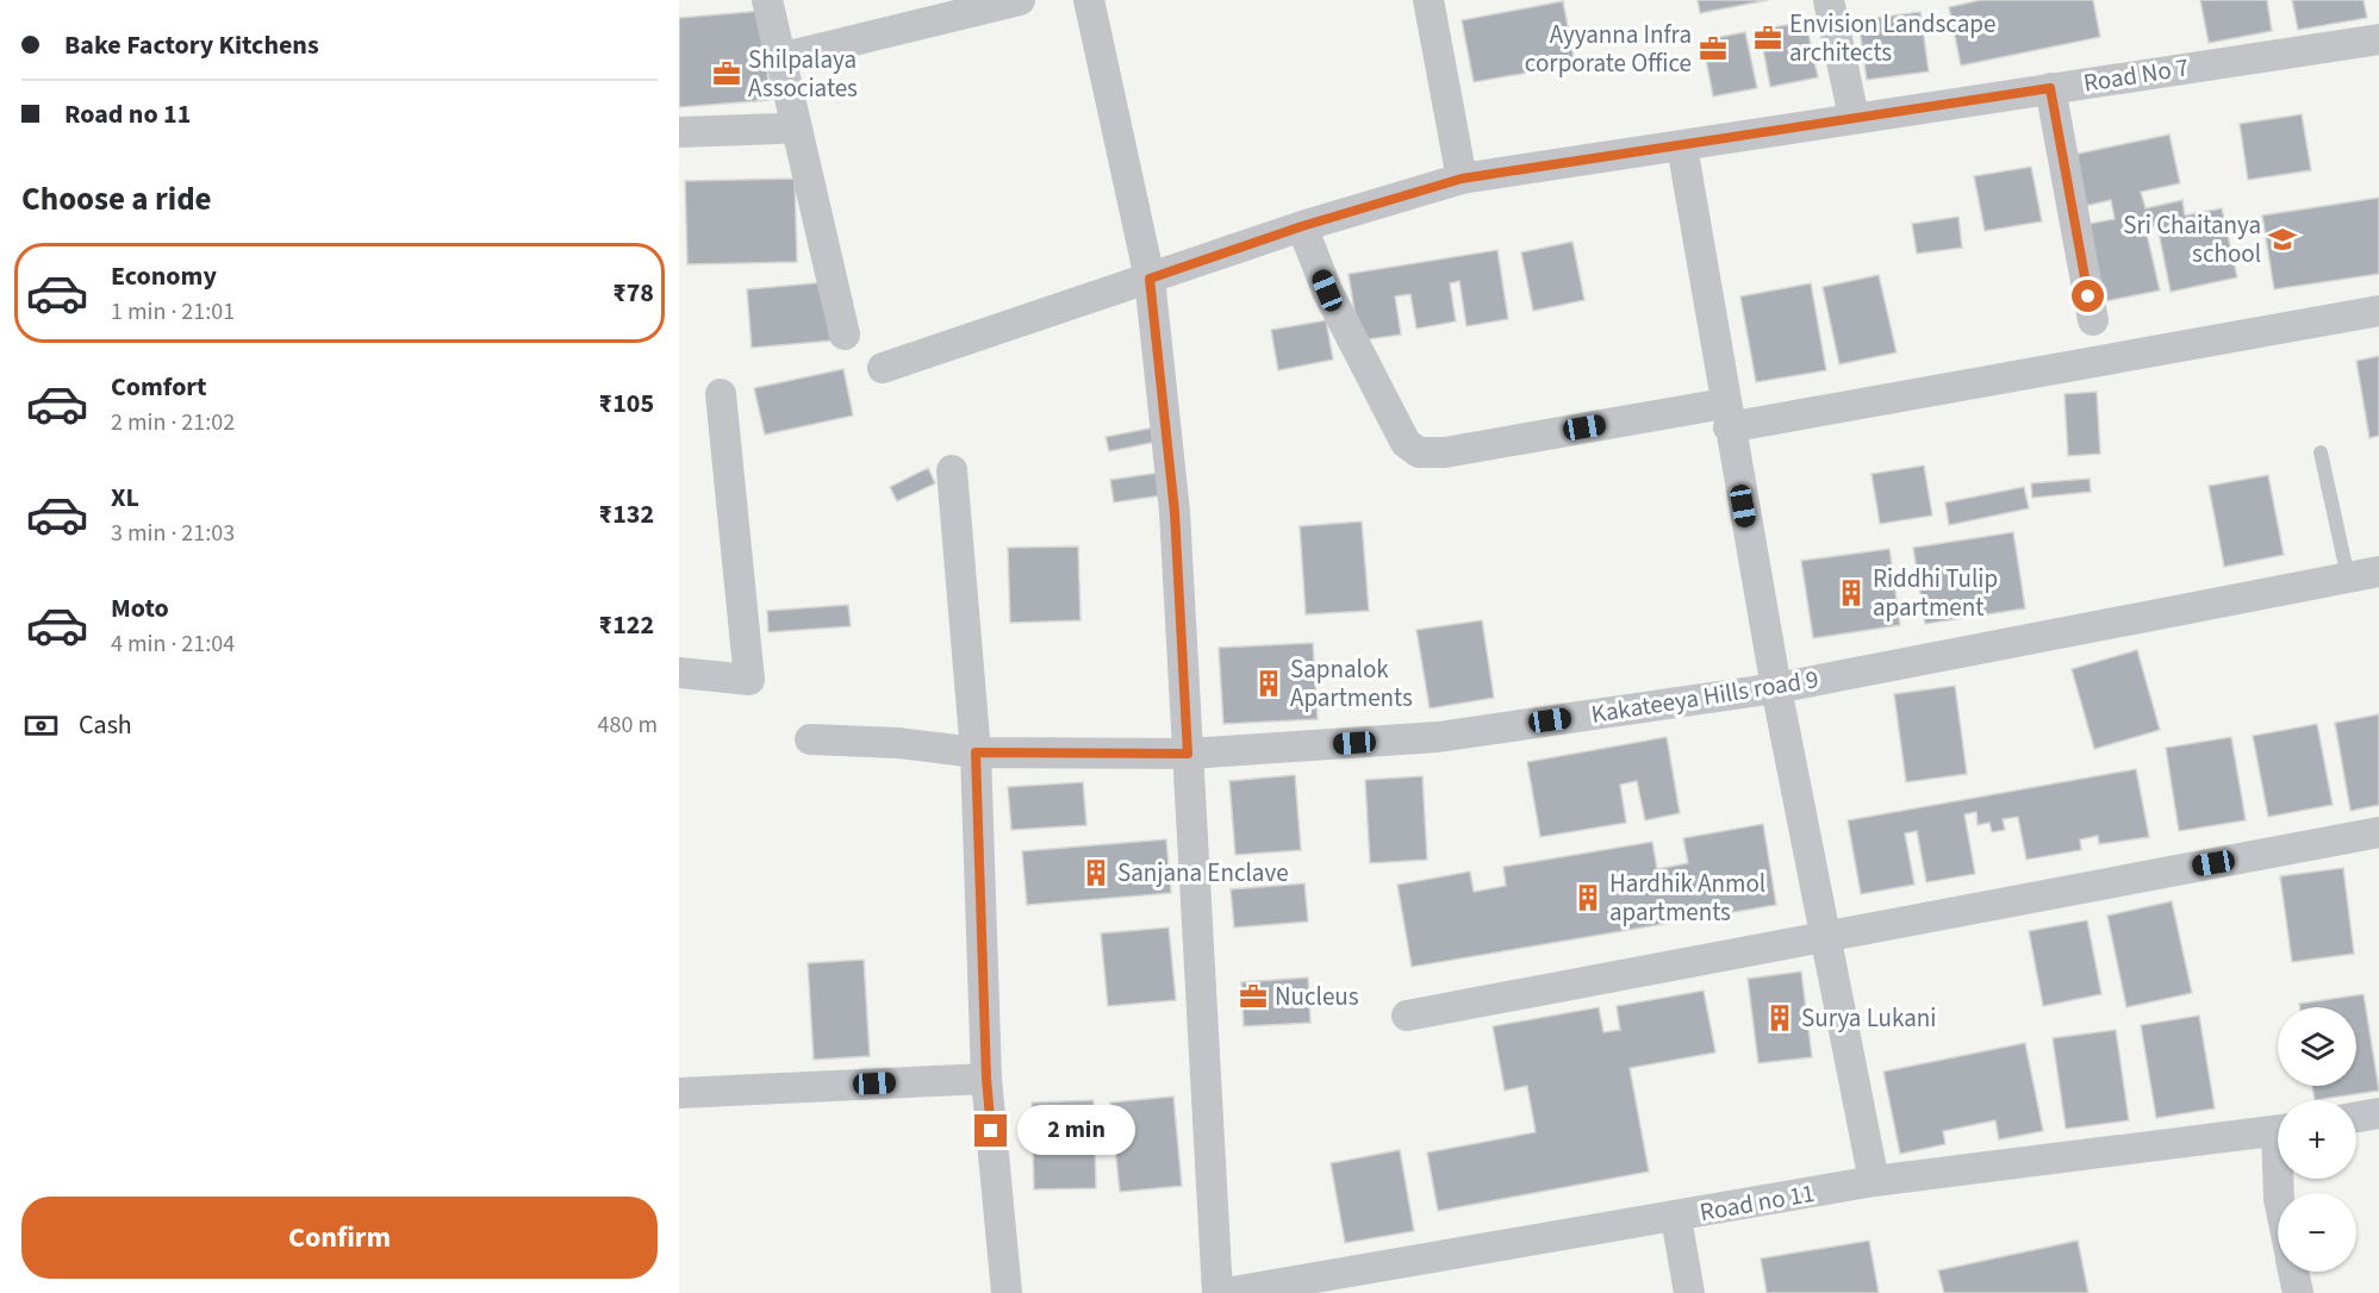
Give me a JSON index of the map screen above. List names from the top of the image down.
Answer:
{
  "streets": {
    "street": ["Road No 7", "Kakateeya Hills road 9", "Road no 11"]
  },
  "places": {
    "office": [
      "Envision Landscape architects",
      "Ayyanna Infra corporate Office",
      "Shilpalaya Associates",
      "Nucleus"
    ],
    "school or university": ["Sri Chaitanya school"],
    "building": [
      "Riddhi Tulip apartment",
      "Sapnalok Apartments",
      "Sanjana Enclave",
      "Hardhik Anmol apartments",
      "Surya Lukani"
    ]
  },
  "page": {
    "banner": ["Bake Factory Kitchens", "Road no 11"],
    "heading": "Choose a ride",
    "list": [
      {
        "name": "Economy",
        "note": "1 min · 21:01",
        "value": "₹78"
      },
      {
        "name": "Comfort",
        "note": "2 min · 21:02",
        "value": "₹105"
      },
      {
        "name": "XL",
        "note": "3 min · 21:03",
        "value": "₹132"
      },
      {
        "name": "Moto",
        "note": "4 min · 21:04",
        "value": "₹122"
      }
    ],
    "pay": ["Cash", "480 m"],
    "map_buttons": ["+", "−"],
    "bubble": "2 min",
    "buttons": "Confirm"
  }
}
